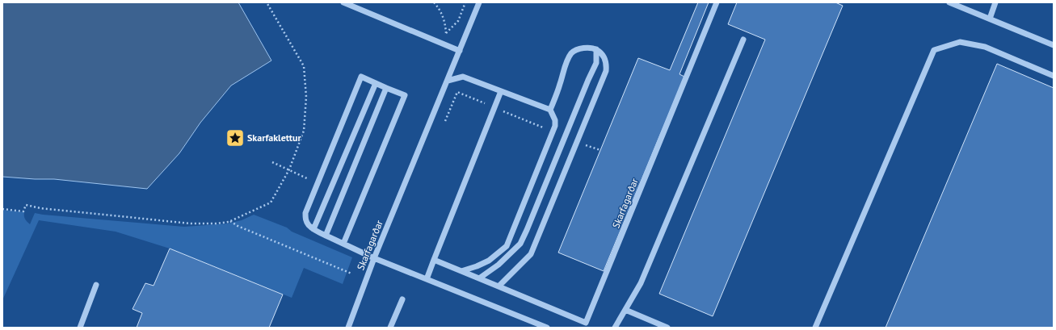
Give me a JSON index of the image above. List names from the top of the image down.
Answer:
{
  "streets": {
    "street": ["Skarfagarðar"]
  },
  "places": {
    "place": ["Skarfaklettur"]
  }
}
